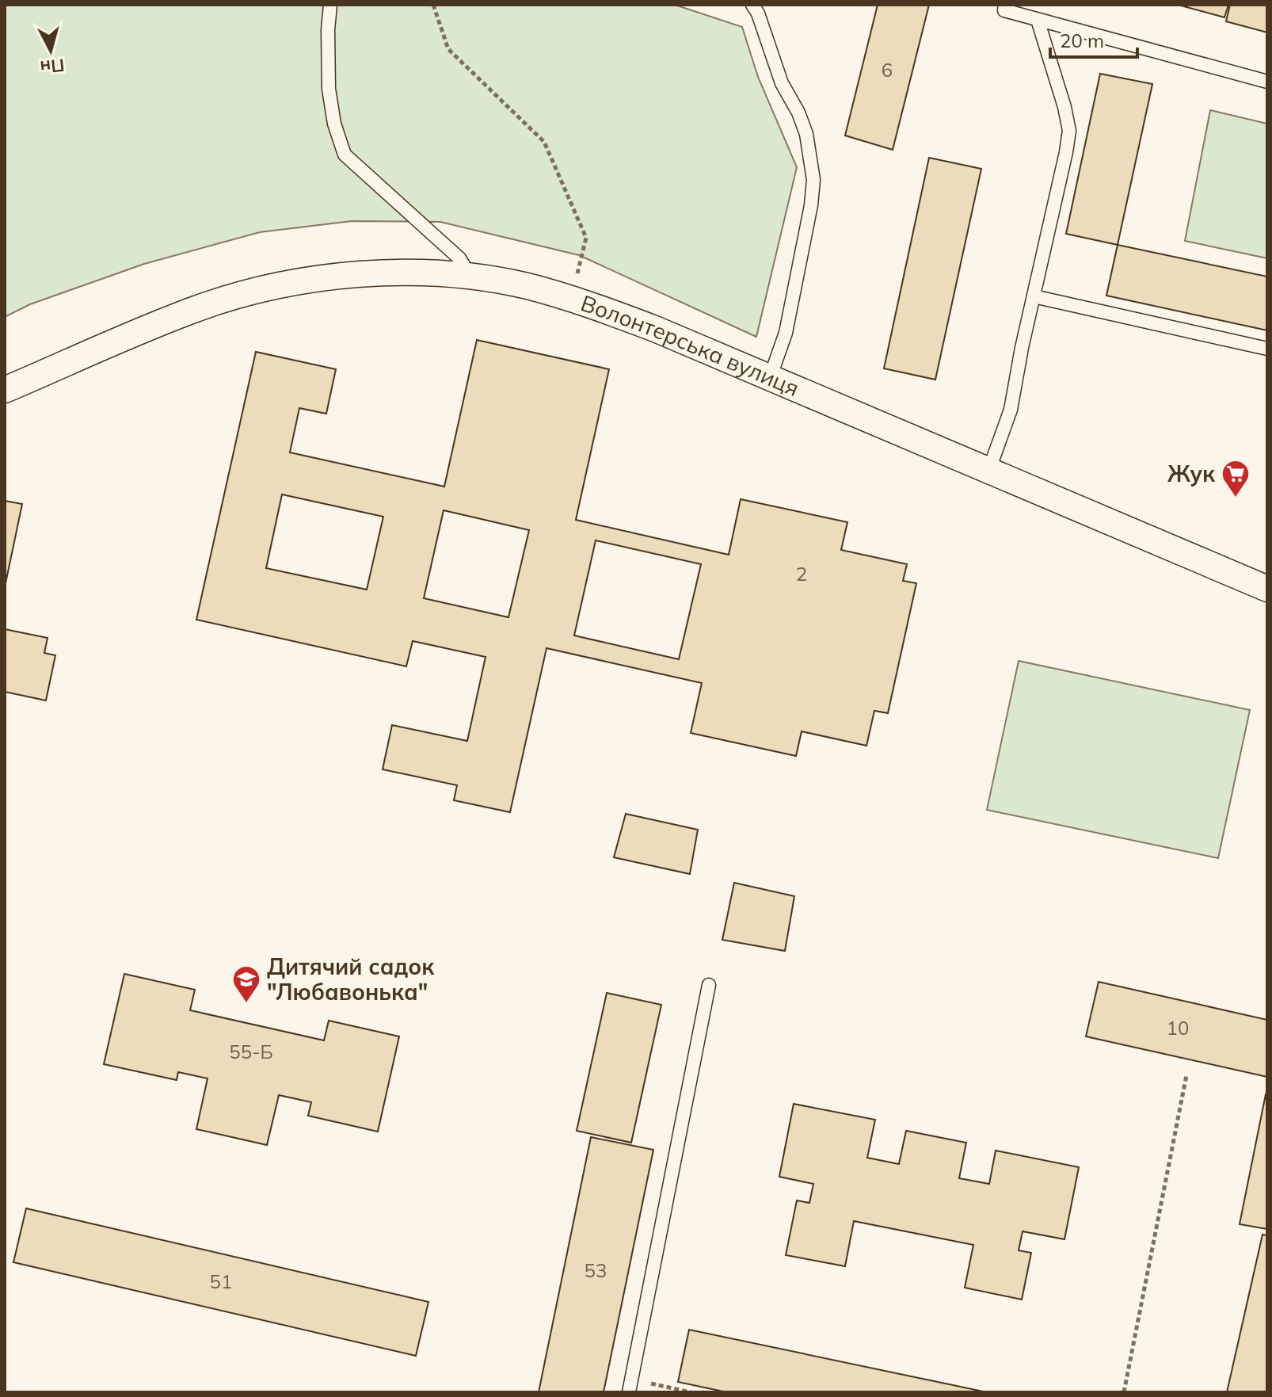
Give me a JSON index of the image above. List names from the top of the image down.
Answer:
{
  "streets": {
    "street": ["Волонтерська вулиця"]
  },
  "places": {
    "supermarket": ["Жук"],
    "school or university": ["Дитячий садок \"Любавонька\""]
  },
  "house_numbers": [
    "6",
    "2",
    "10",
    "55-Б",
    "53",
    "51"
  ],
  "scale_bar": "20 m",
  "north": "bottom"
}
